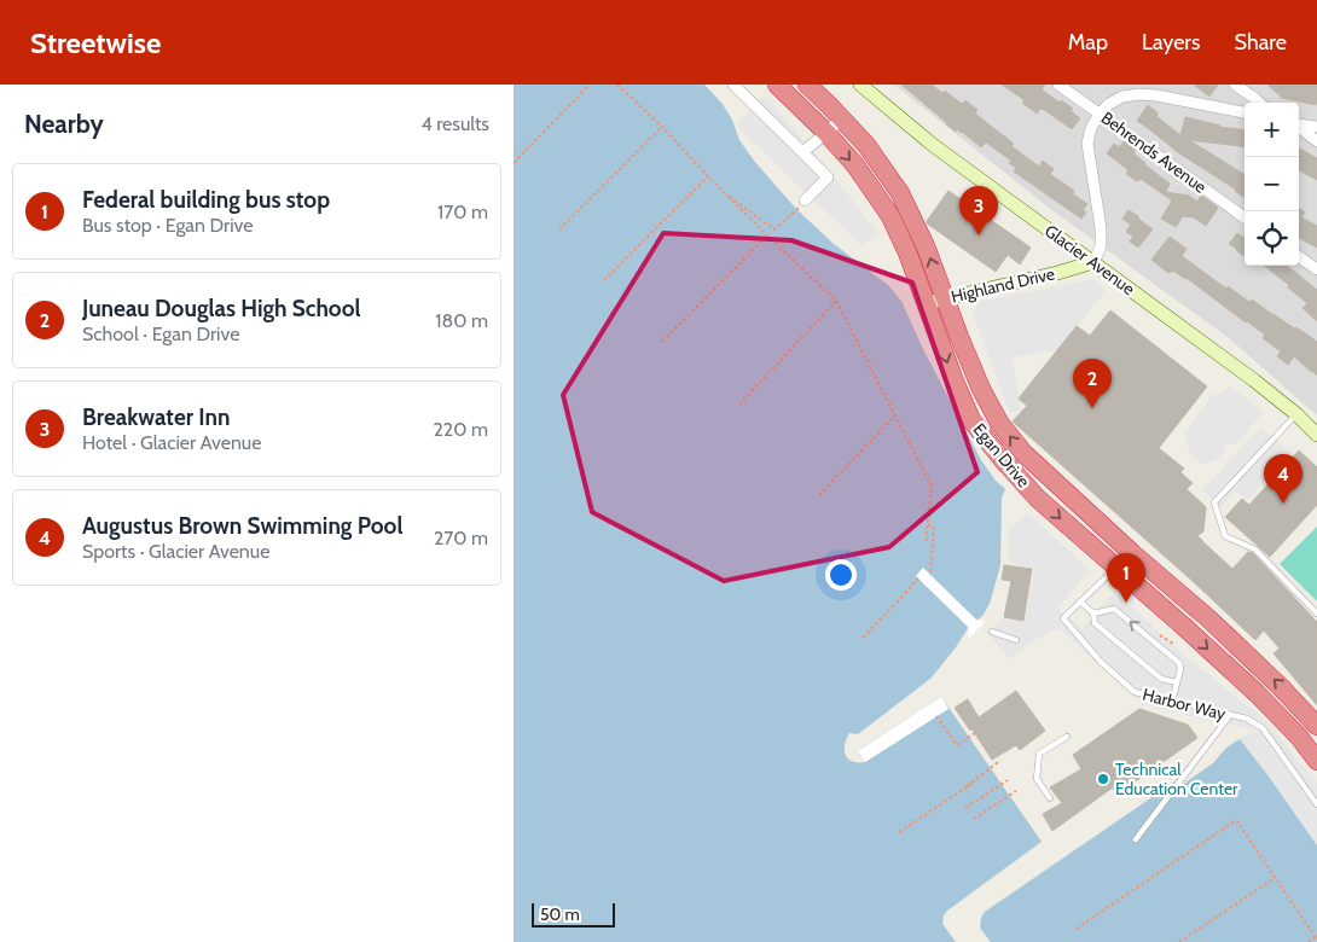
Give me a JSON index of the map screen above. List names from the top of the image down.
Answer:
{
  "streets": {
    "highway": ["Egan Drive"],
    "main road": ["Glacier Avenue", "Highland Drive"],
    "street": ["Behrends Avenue"],
    "lane": ["Harbor Way"]
  },
  "crossings": [
    ["Glacier Avenue", "Highland Drive"],
    ["Highland Drive", "Egan Drive"],
    ["Egan Drive", "Harbor Way"]
  ],
  "places": ["Technical Education Center"],
  "scale_bar": "50 m",
  "page": {
    "header": "Streetwise",
    "nav": ["Map", "Layers", "Share"],
    "heading": ["Nearby", "4 results"],
    "map_buttons": ["+", "−"],
    "list": [
      {
        "mark": "1",
        "name": "Federal building bus stop",
        "note": "Bus stop · Egan Drive",
        "value": "170 m"
      },
      {
        "mark": "2",
        "name": "Juneau Douglas High School",
        "note": "School · Egan Drive",
        "value": "180 m"
      },
      {
        "mark": "3",
        "name": "Breakwater Inn",
        "note": "Hotel · Glacier Avenue",
        "value": "220 m"
      },
      {
        "mark": "4",
        "name": "Augustus Brown Swimming Pool",
        "note": "Sports · Glacier Avenue",
        "value": "270 m"
      }
    ],
    "pins": [
      "3",
      "2",
      "4",
      "1"
    ],
    "scale": "50 m"
  }
}
